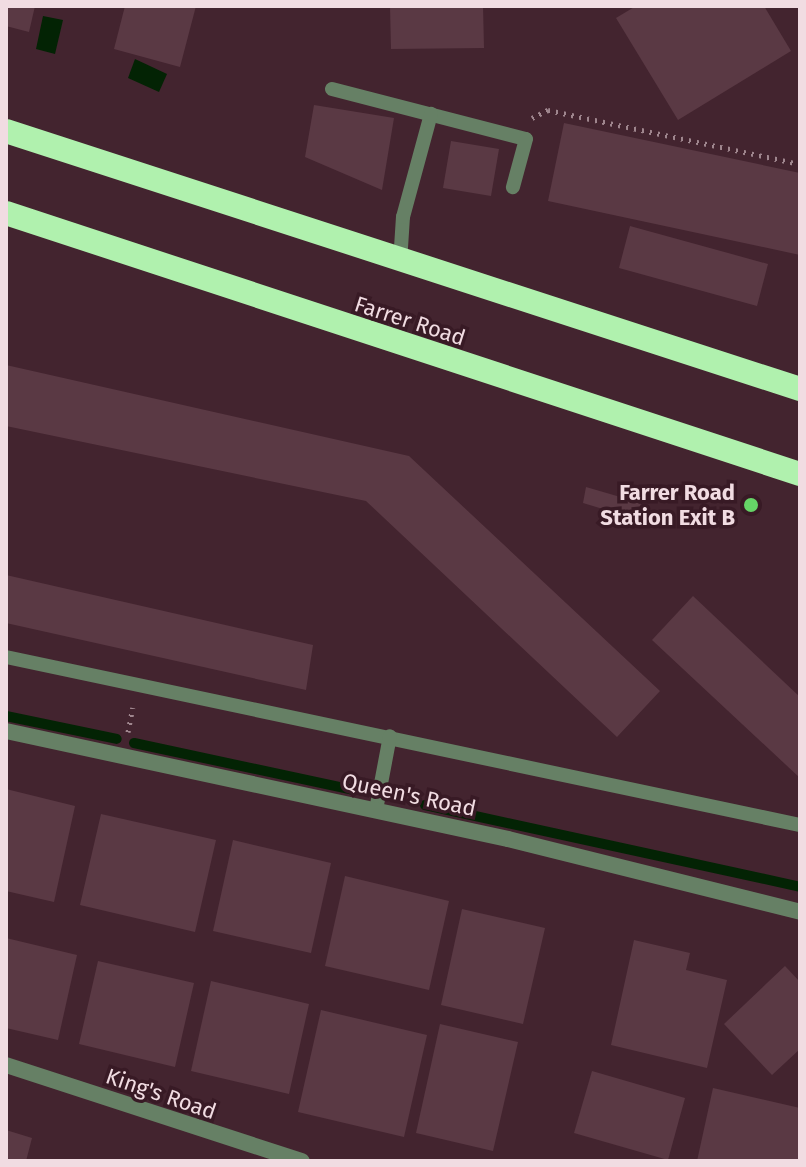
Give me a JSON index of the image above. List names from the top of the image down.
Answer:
{
  "streets": {
    "highway": ["Farrer Road"],
    "street": ["Queen's Road", "King's Road"]
  },
  "places": ["Farrer Road Station Exit B"]
}
